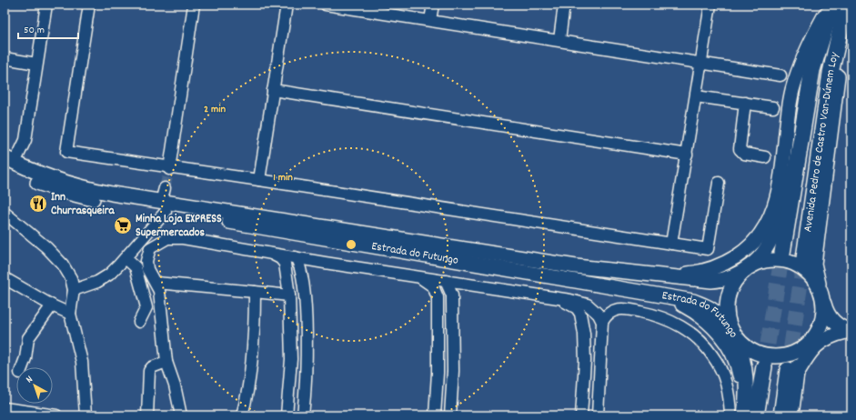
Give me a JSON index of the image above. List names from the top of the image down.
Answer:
{
  "streets": {
    "highway": ["Avenida Pedro de Castro Van-Dúnem Loy"],
    "main road": ["Estrada do Futungo"]
  },
  "crossings": [
    ["Avenida Pedro de Castro Van-Dúnem Loy", "Estrada do Futungo"]
  ],
  "places": {
    "restaurant": ["Inn Churrasqueira"],
    "supermarket": ["Minha Loja EXPRESS Supermercados"]
  },
  "scale_bar": "50 m",
  "north": "top left",
  "rings": ["2 min", "1 min"]
}
